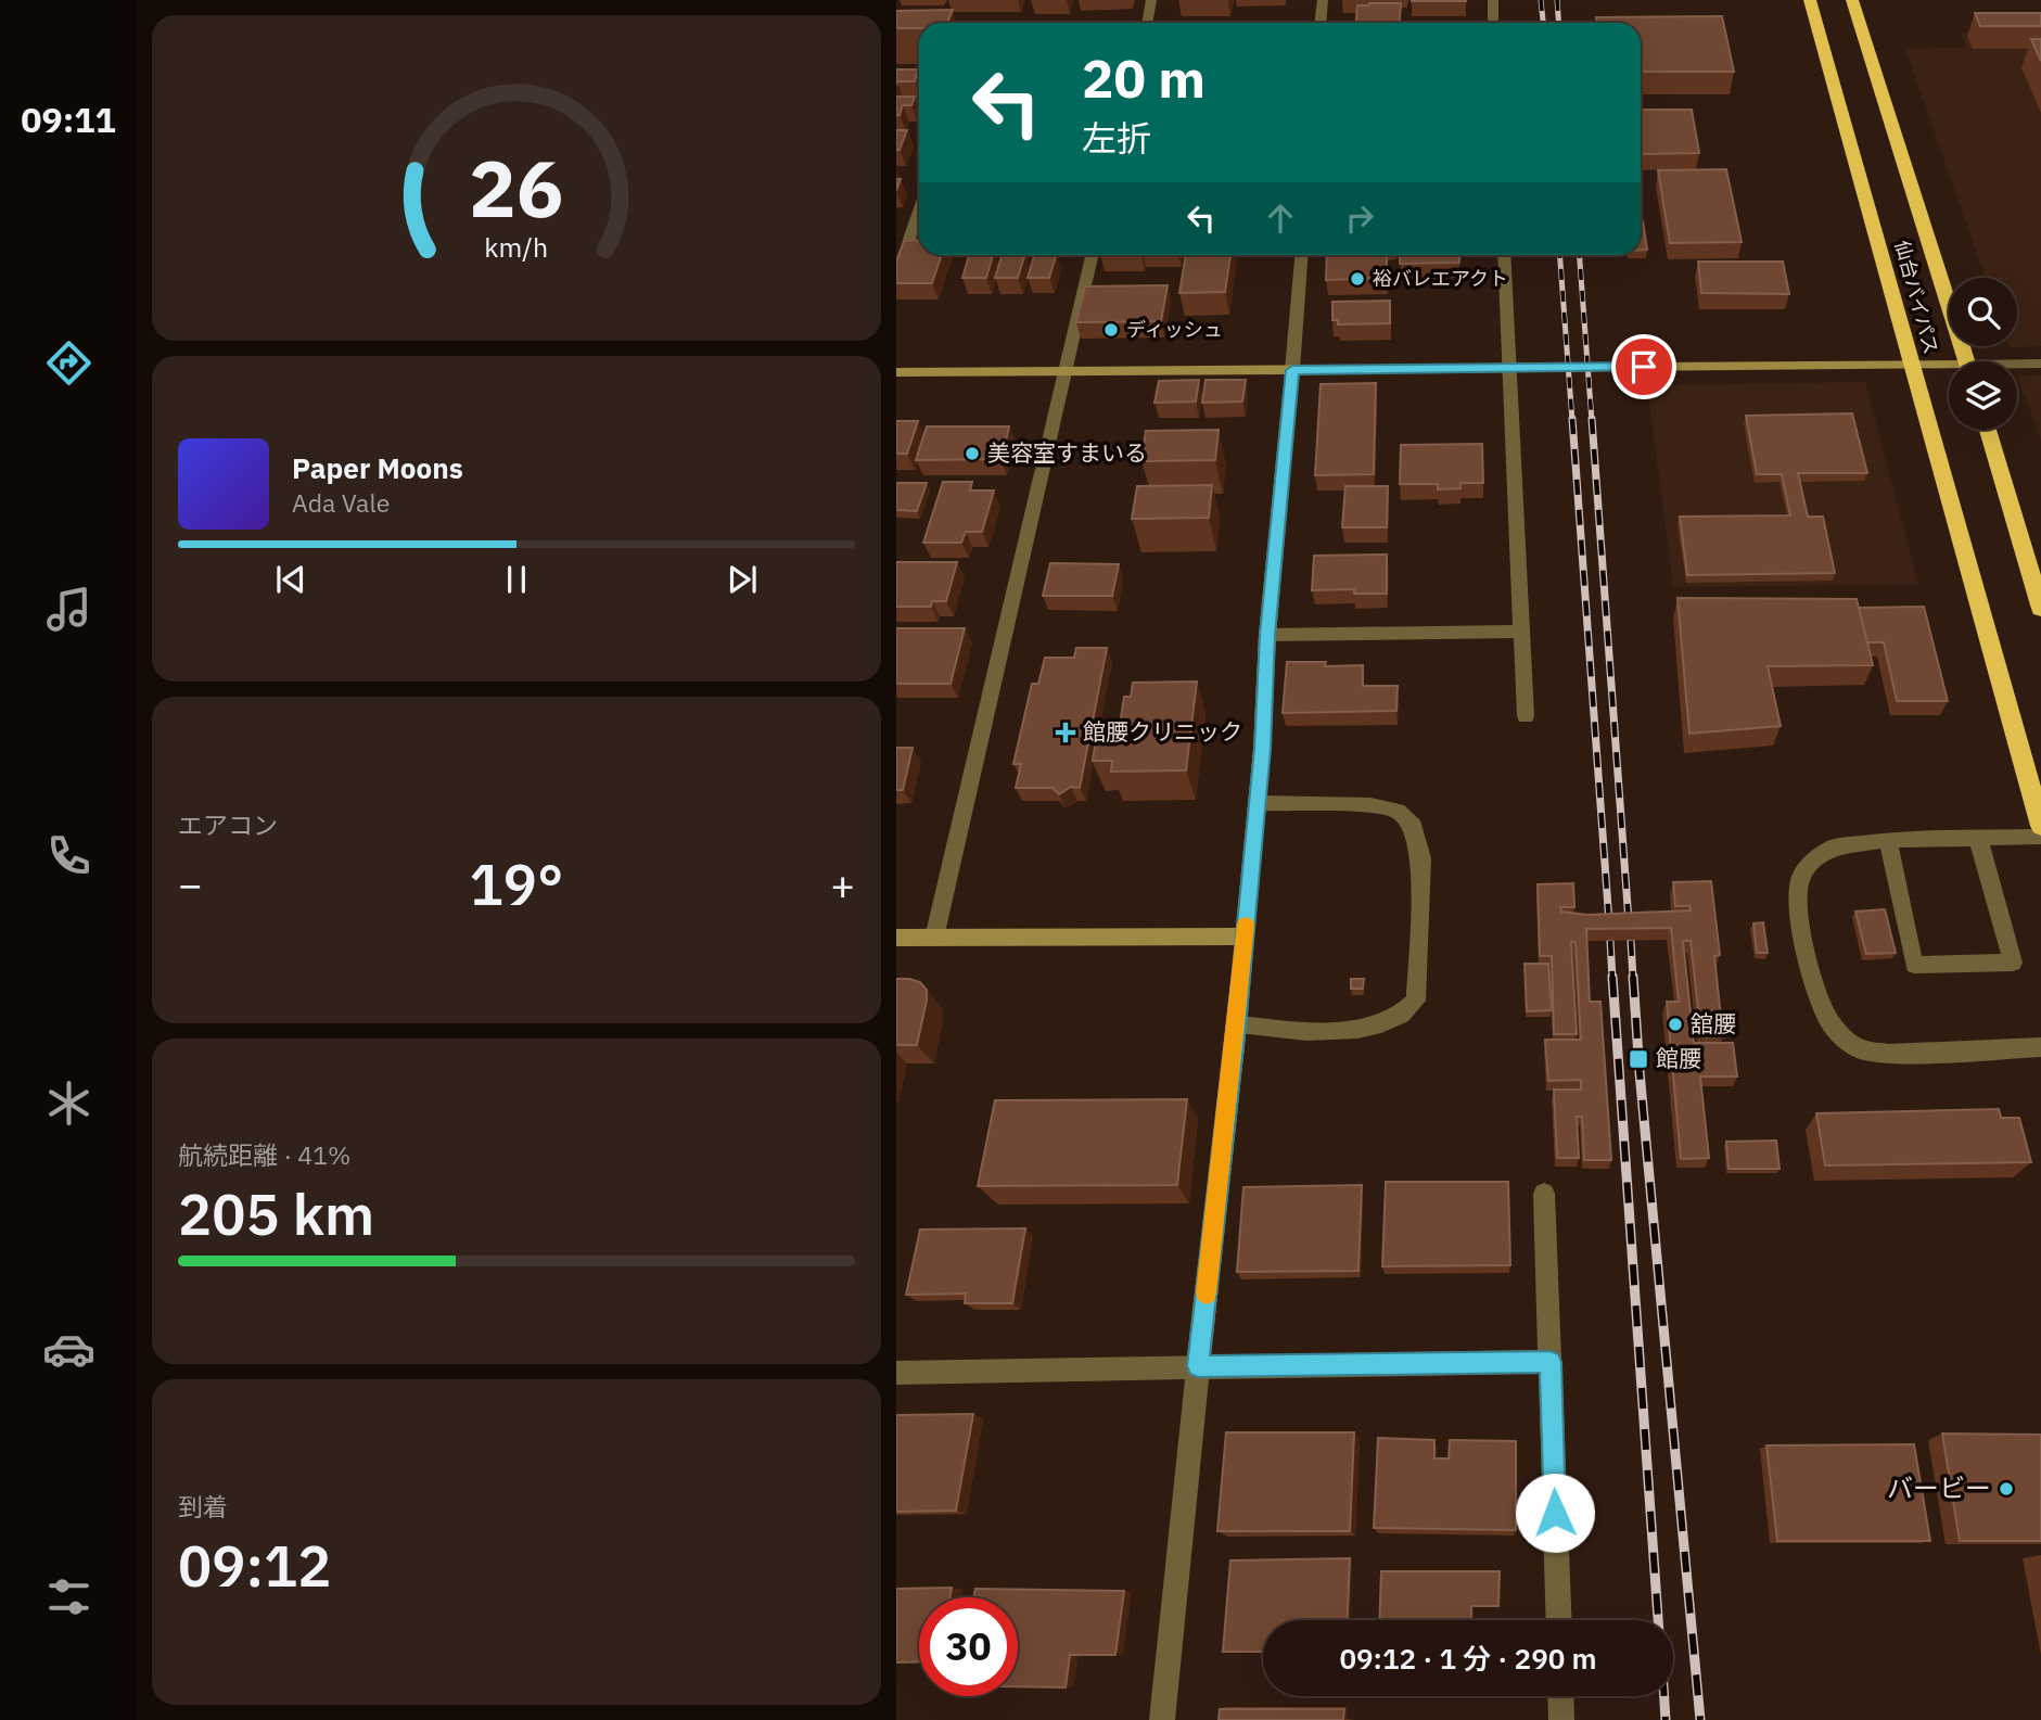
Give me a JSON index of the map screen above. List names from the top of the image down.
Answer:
{
  "streets": {
    "highway": ["仙台バイパス"]
  },
  "places": {
    "other": [
      "裕バレエアクト",
      "ディッシュ",
      "美容室すまいる",
      "舘腰",
      "バービー"
    ],
    "health": ["館腰クリニック"],
    "transit": ["館腰"]
  },
  "page": {
    "tabs": "09:11",
    "turn": ["20 m", "左折"],
    "song": ["Paper Moons", "Ada Vale"],
    "tile": [
      "エアコン",
      ["航続距離 · 41%", "205 km"],
      ["到着", "09:12"]
    ],
    "heat": ["−", "19°", "+"],
    "limit": "30",
    "trip": "09:12 · 1 分 · 290 m",
    "gauge": ["26", "km/h"]
  }
}
